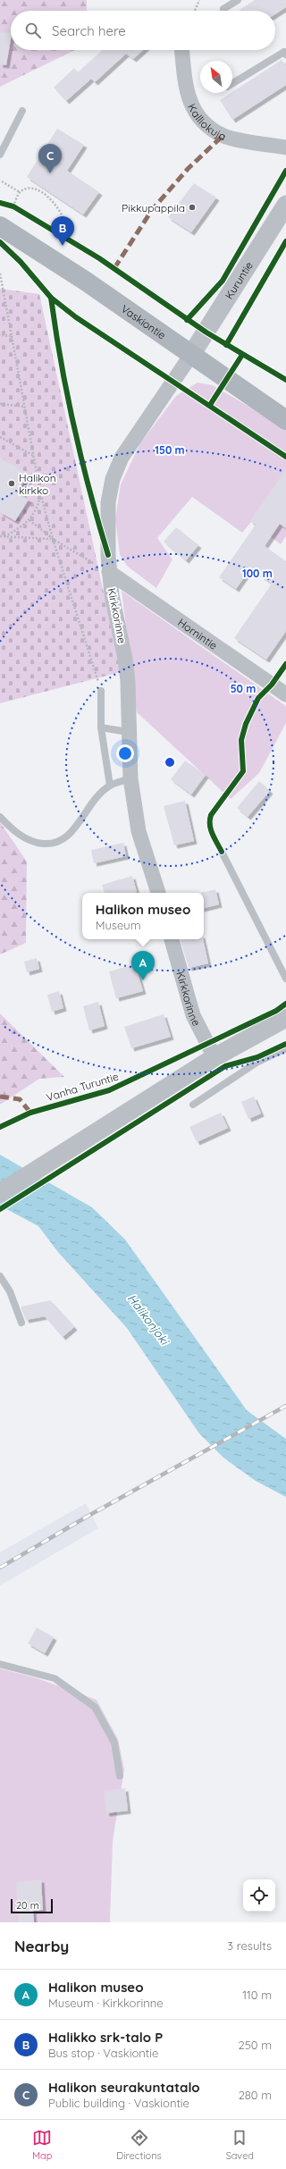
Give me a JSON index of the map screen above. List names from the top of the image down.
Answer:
{
  "streets": {
    "main road": ["Vaskiontie"],
    "street": [
      "Kalliokuja",
      "Kuruntie",
      "Kirkkorinne",
      "Hornintie"
    ],
    "cycle path": ["Vanha Turuntie"]
  },
  "crossings": [
    ["Kuruntie", "Vaskiontie"],
    ["Kuruntie", "Kirkkorinne"],
    ["Vaskiontie", "Kirkkorinne"],
    ["Kirkkorinne", "Hornintie"]
  ],
  "water": ["Halikonjoki"],
  "places": ["Pikkupappila", "Halikon kirkko"],
  "scale_bar": "20 m",
  "north": "top left",
  "page": {
    "search": "Search here",
    "pins": ["C", "B", "A"],
    "popup": ["Halikon museo", "Museum"],
    "scale": "20 m",
    "heading": ["Nearby", "3 results"],
    "list": [
      {
        "mark": "A",
        "name": "Halikon museo",
        "note": "Museum · Kirkkorinne",
        "value": "110 m"
      },
      {
        "mark": "B",
        "name": "Halikko srk-talo P",
        "note": "Bus stop · Vaskiontie",
        "value": "250 m"
      },
      {
        "mark": "C",
        "name": "Halikon seurakuntatalo",
        "note": "Public building · Vaskiontie",
        "value": "280 m"
      }
    ],
    "nav": ["Map", "Directions", "Saved"]
  },
  "rings": ["150 m", "100 m", "50 m"]
}
